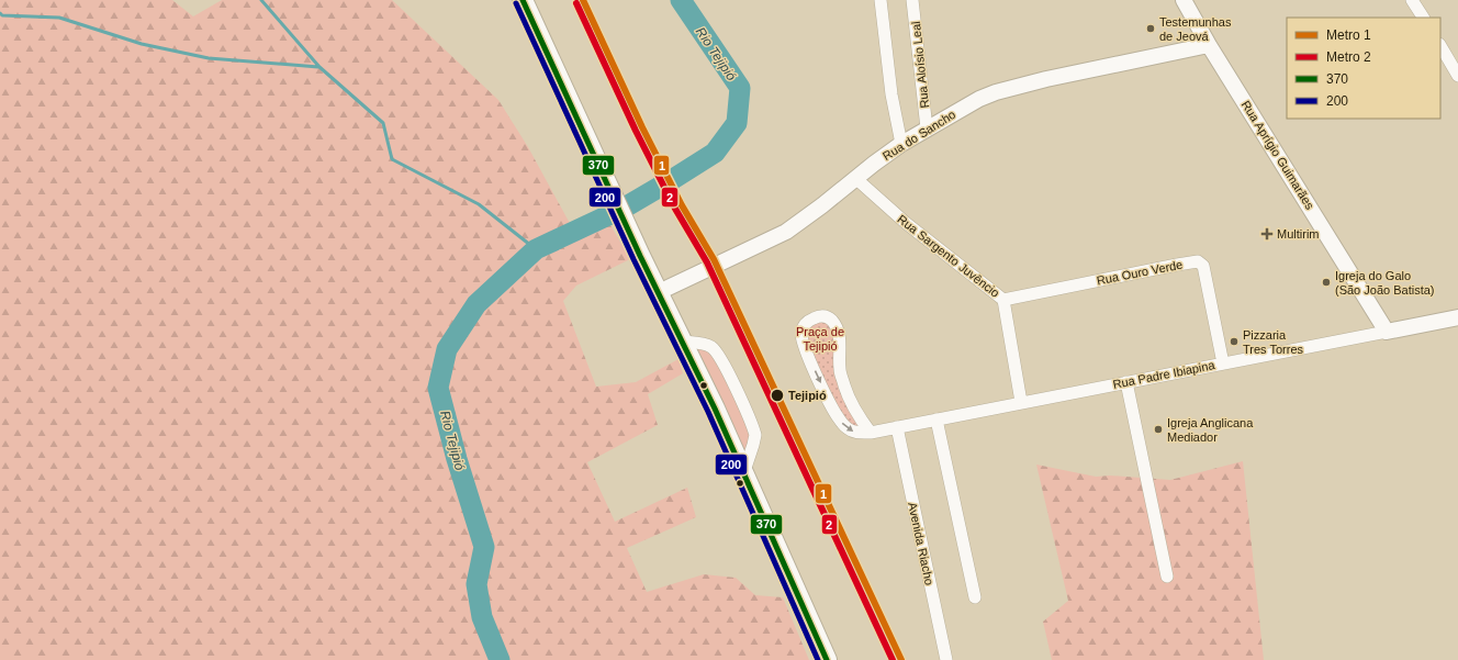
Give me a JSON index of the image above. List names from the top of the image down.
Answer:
{
  "streets": {
    "street": [
      "Rua Aloísio Leal",
      "Rua do Sancho",
      "Rua Aprígio Guimarães",
      "Rua Sargento Juvêncio",
      "Rua Ouro Verde",
      "Rua Padre Ibiapina",
      "Avenida Riacho"
    ]
  },
  "crossings": [
    ["Rua Aloísio Leal", "Rua do Sancho"],
    ["Rua do Sancho", "Rua Aprígio Guimarães"],
    ["Rua do Sancho", "Rua Sargento Juvêncio"],
    ["Rua Aprígio Guimarães", "Rua Padre Ibiapina"],
    ["Rua Sargento Juvêncio", "Rua Ouro Verde"],
    ["Rua Sargento Juvêncio", "Rua Padre Ibiapina"],
    ["Rua Ouro Verde", "Rua Padre Ibiapina"],
    ["Rua Padre Ibiapina", "Avenida Riacho"]
  ],
  "water": ["Rio Tejipió"],
  "parks": ["Praça de Tejipió"],
  "places": {
    "other": [
      "Testemunhas de Jeová",
      "Igreja do Galo (São João Batista)",
      "Pizzaria Tres Torres",
      "Tejipió",
      "Igreja Anglicana Mediador"
    ],
    "health": ["Multirim"]
  },
  "lines": [
    "metro line 1",
    "transit line 370",
    "metro line 2",
    "transit line 200"
  ],
  "legend": [
    "Metro 1",
    "Metro 2",
    "370",
    "200"
  ]
}
